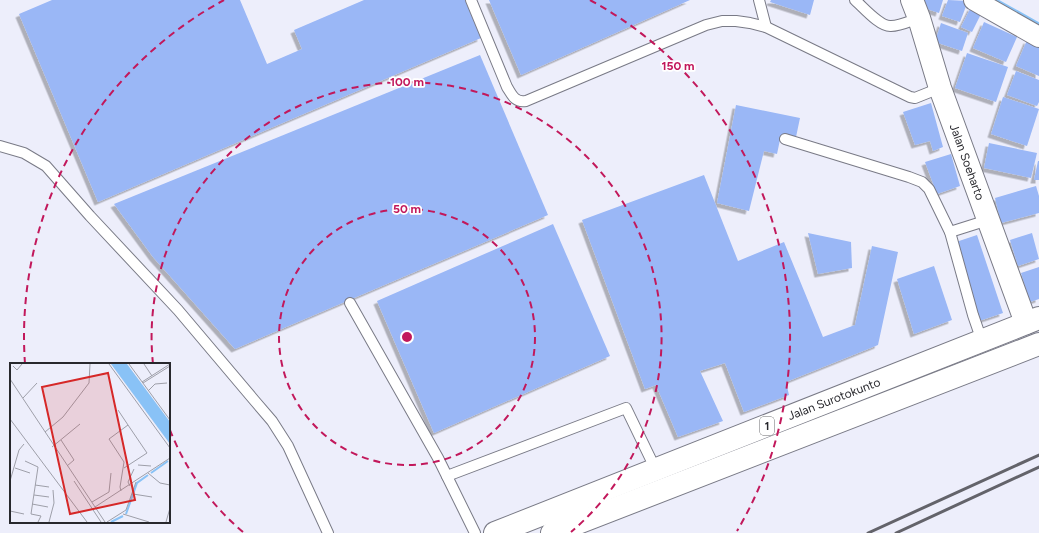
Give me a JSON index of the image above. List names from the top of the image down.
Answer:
{
  "streets": {
    "main road": ["Jalan Soeharto", "Jalan Surotokunto", "1"]
  },
  "crossings": [
    ["Jalan Soeharto", "Jalan Surotokunto"]
  ],
  "rings": ["150 m", "100 m", "50 m"]
}
